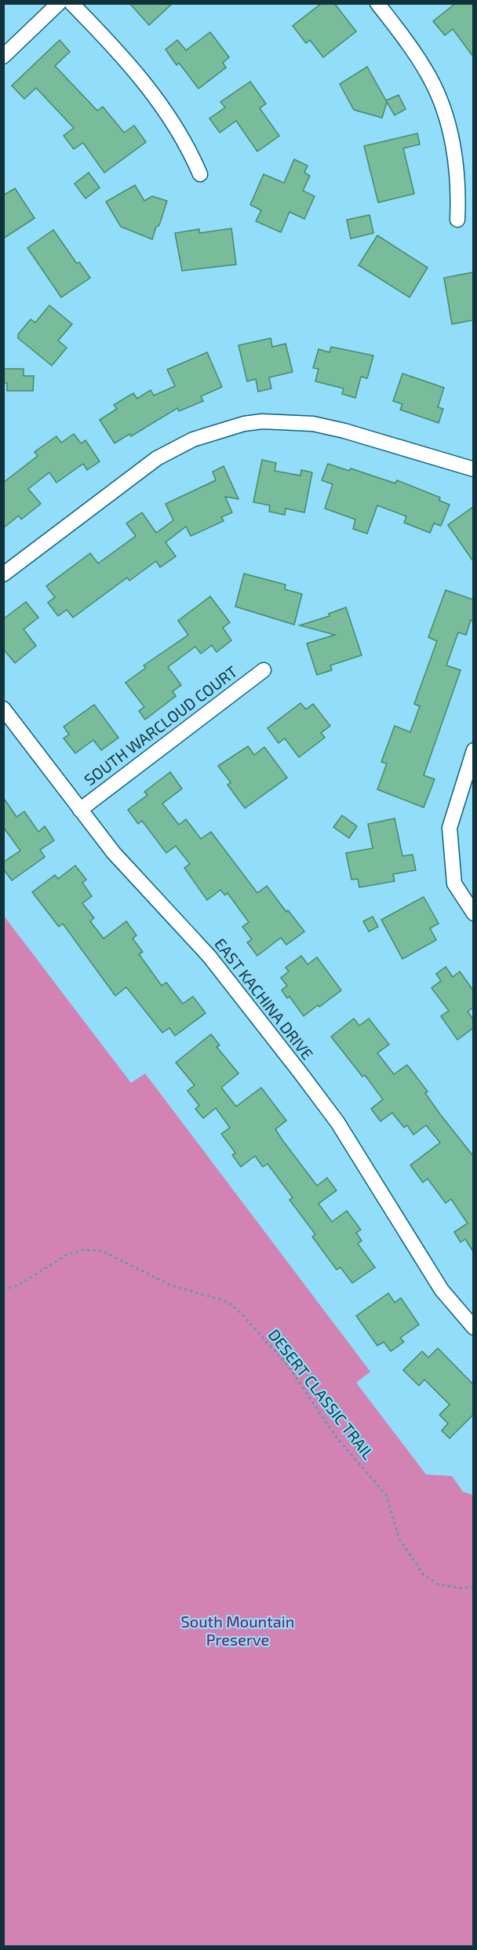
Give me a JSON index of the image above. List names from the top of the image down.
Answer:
{
  "streets": {
    "street": ["SOUTH WARCLOUD COURT", "EAST KACHINA DRIVE"],
    "path": ["DESERT CLASSIC TRAIL"]
  },
  "crossings": [
    ["SOUTH WARCLOUD COURT", "EAST KACHINA DRIVE"]
  ],
  "parks": ["South Mountain Preserve"]
}
